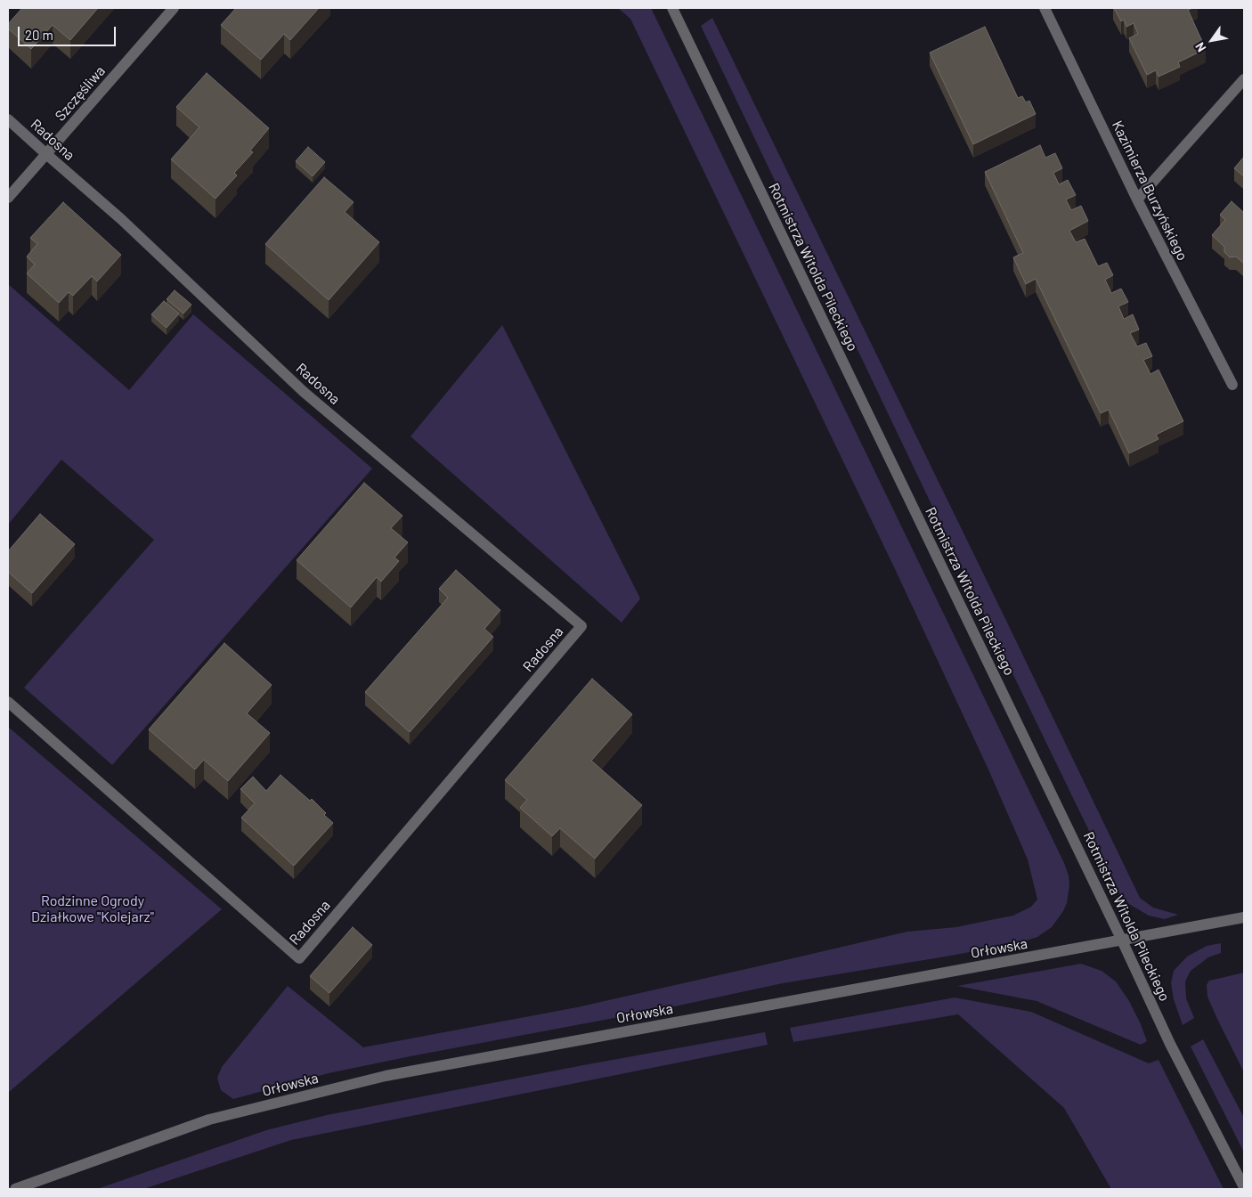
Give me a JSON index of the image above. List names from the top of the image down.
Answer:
{
  "streets": {
    "street": [
      "Szczęśliwa",
      "Radosna",
      "Kazimierza Burzyńskiego",
      "Rotmistrza Witolda Pileckiego",
      "Orłowska"
    ]
  },
  "crossings": [
    ["Szczęśliwa", "Radosna"],
    ["Rotmistrza Witolda Pileckiego", "Orłowska"]
  ],
  "parks": ["Rodzinne Ogrody Działkowe \"Kolejarz\""],
  "scale_bar": "20 m",
  "north": "bottom left"
}
